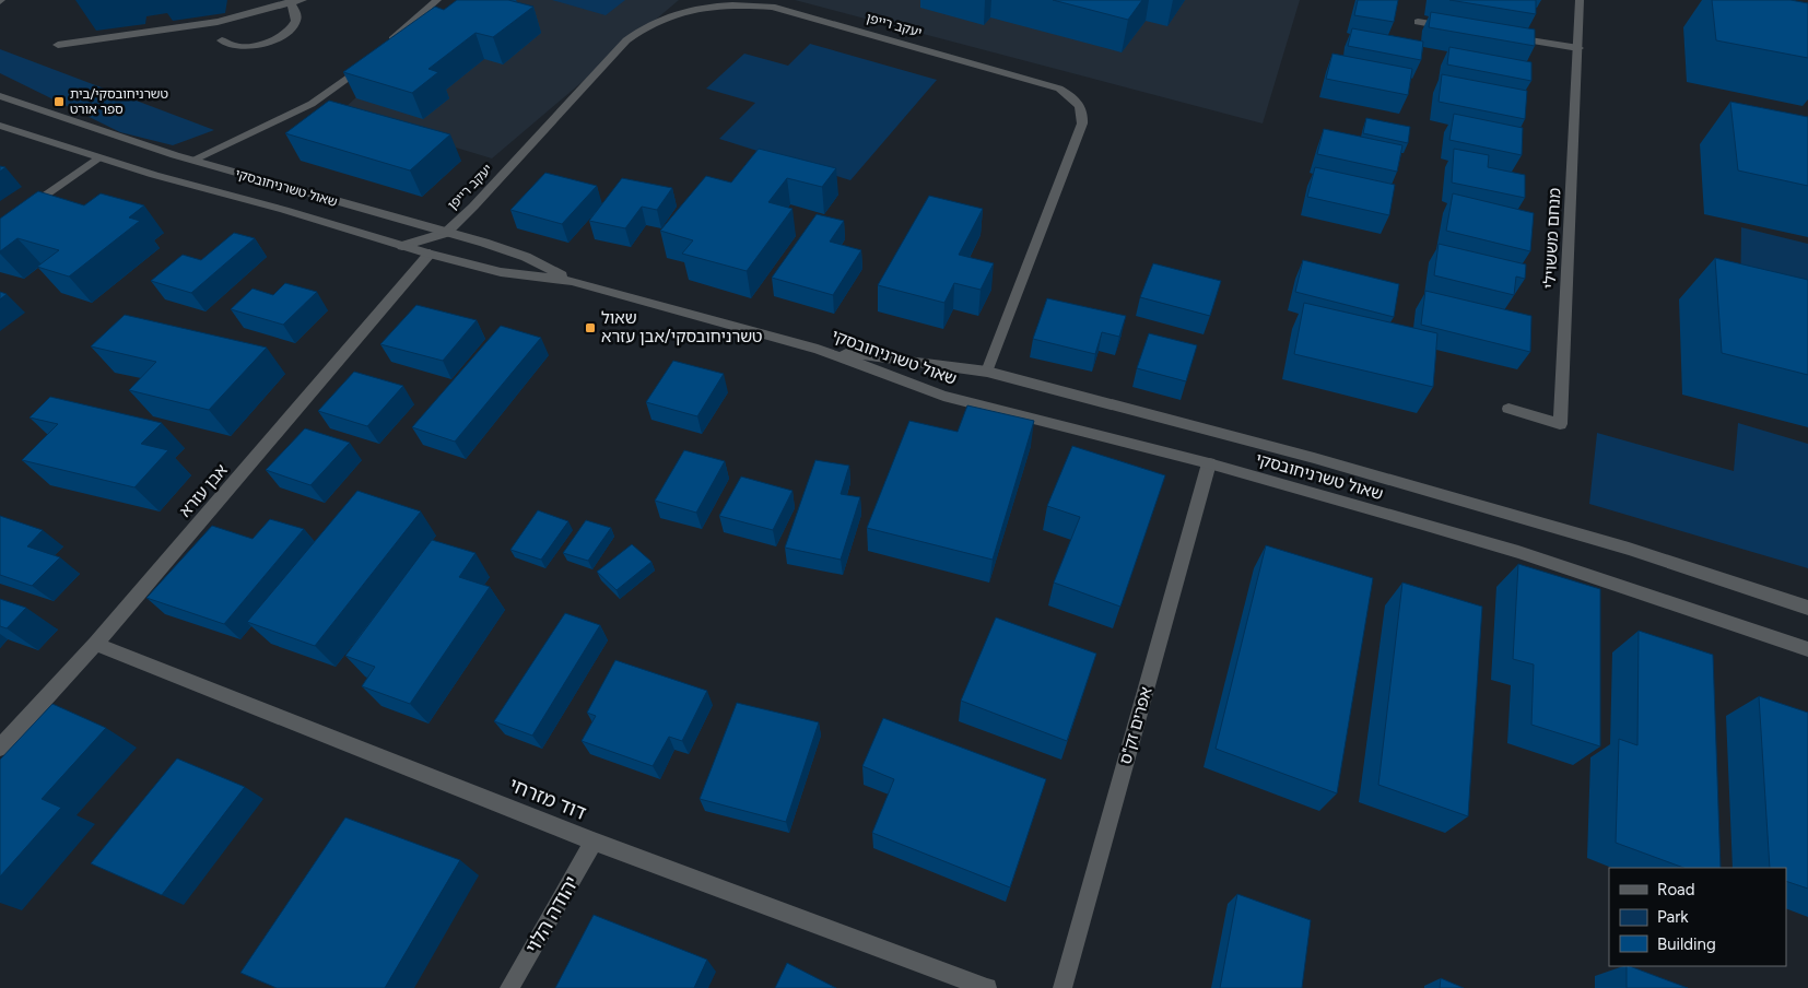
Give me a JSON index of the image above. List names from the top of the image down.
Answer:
{
  "streets": {
    "street": [
      "יעקב רייפן",
      "שאול טשרניחובסקי",
      "מנחם מששוילי",
      "אבן עזרא",
      "אפרים זק\"ס",
      "דוד מזרחי",
      "יהודה הלוי"
    ]
  },
  "crossings": [
    ["יעקב רייפן", "שאול טשרניחובסקי"],
    ["שאול טשרניחובסקי", "אבן עזרא"],
    ["שאול טשרניחובסקי", "אפרים זק\"ס"],
    ["אבן עזרא", "דוד מזרחי"],
    ["דוד מזרחי", "יהודה הלוי"]
  ],
  "places": {
    "transit": ["טשרניחובסקי/בית ספר אורט", "שאול טשרניחובסקי/אבן עזרא"]
  },
  "legend": ["Road", "Park", "Building"]
}
